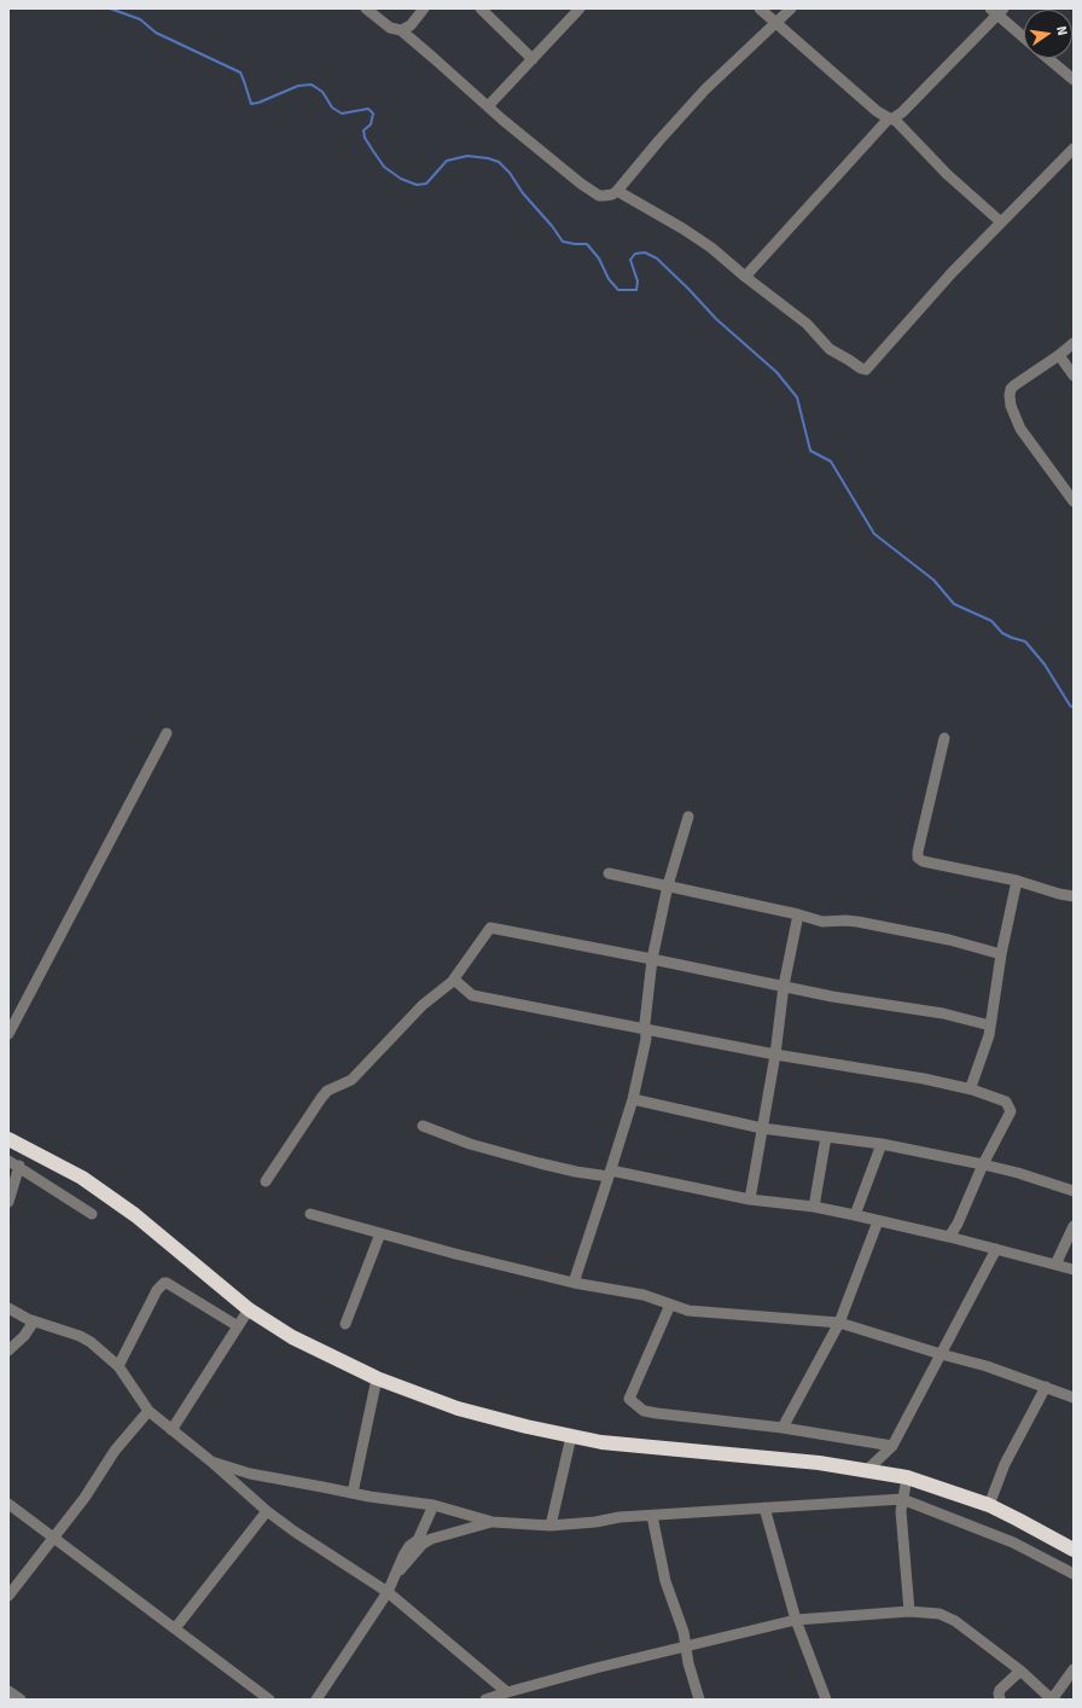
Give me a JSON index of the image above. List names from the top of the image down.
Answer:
{
  "north": "right"
}
